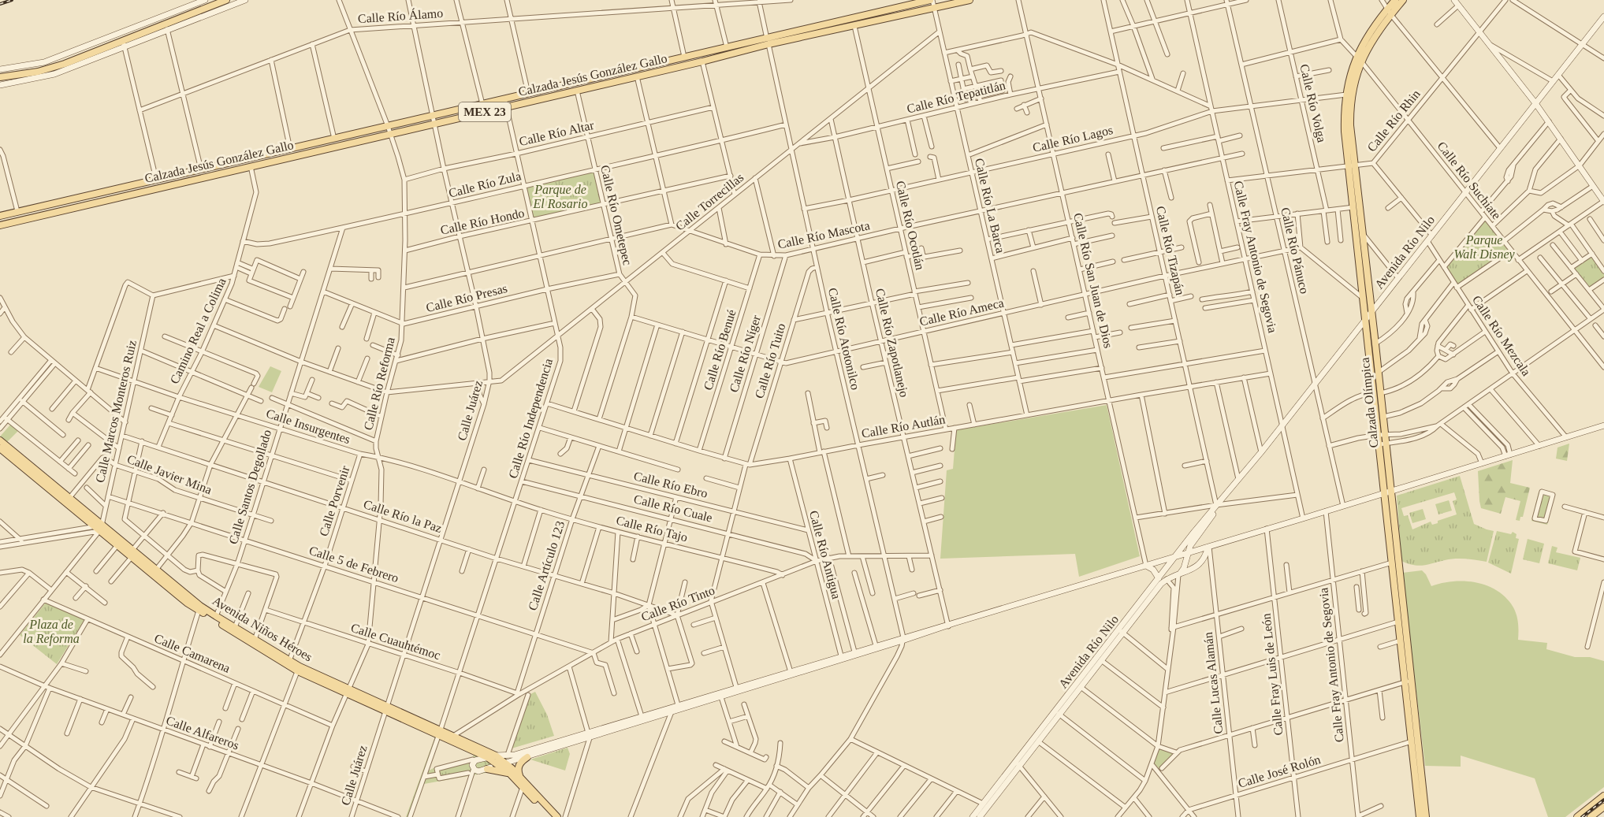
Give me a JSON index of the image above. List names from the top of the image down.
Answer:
{
  "streets": {
    "main road": [
      "Calzada Jesús González Gallo",
      "MEX 23",
      "Avenida Río Nilo",
      "Calzada Olímpica",
      "Avenida Niños Héroes"
    ],
    "street": [
      "Calle Río Álamo",
      "Calle Río Tepatitlán",
      "Calle Río Volga",
      "Calle Río Rhin",
      "Calle Río Altar",
      "Calle Río Lagos",
      "Calle Río Suchiate",
      "Calle Río Zula",
      "Calle Torrecillas",
      "Calle Río La Barca",
      "Calle Río Ometepec",
      "Calle Río Hondo",
      "Calle Río Ocotlán",
      "Calle Río Mascota",
      "Calle Río Tizapán",
      "Calle Río Pánuco",
      "Calle Fray Antonio de Segovia",
      "Calle Río San Juan de Dios",
      "Calle Río Presas",
      "Calle Río Ameca",
      "Camino Real a Colima",
      "Calle Río Mezcala",
      "Calle Río Atotonilco",
      "Calle Río Zapotlanejo",
      "Calle Río Benué",
      "Calle Río Níger",
      "Calle Río Tuito",
      "Calle Río Reforma",
      "Calle Juárez",
      "Calle Marcos Monteros Ruiz",
      "Calle Río Independencia",
      "Calle Insurgentes",
      "Calle Río Autlán",
      "Calle Javier Mina",
      "Calle Río Ebro",
      "Calle Santos Degollado",
      "Calle Porvenir",
      "Calle Río Cuale",
      "Calle Río la Paz",
      "Calle Río Tajo",
      "Calle Río Antigua",
      "Calle 5 de Febrero",
      "Calle Artículo 123",
      "Calle Río Tinto",
      "Calle Cuauhtémoc",
      "Calle Camarena",
      "Calle Fray Luis de León",
      "Calle Lucas Alamán",
      "Calle Alfareros",
      "Calle José Rolón"
    ]
  },
  "crossings": [
    ["Calle Río Álamo", "Calle Río Atotonilco"],
    ["Calle Río Álamo", "Calle Río Reforma"],
    ["Calle Río Álamo", "Calle Juárez"],
    ["Calzada Jesús González Gallo", "Calle Río La Barca"],
    ["Calzada Jesús González Gallo", "Calle Río Ometepec"],
    ["Calzada Jesús González Gallo", "Calle Río Ocotlán"],
    ["Calzada Jesús González Gallo", "Camino Real a Colima"],
    ["Calzada Jesús González Gallo", "Calle Río Atotonilco"],
    ["Calzada Jesús González Gallo", "Calle Río Reforma"],
    ["Calzada Jesús González Gallo", "Calle Juárez"],
    ["Calzada Jesús González Gallo", "Calle Río Independencia"],
    ["Calle Río Tepatitlán", "Calle Torrecillas"],
    ["Calle Río Tepatitlán", "Calle Río La Barca"],
    ["Calle Río Tepatitlán", "Calle Río Ocotlán"],
    ["Calle Río Tepatitlán", "Calle Río Tizapán"],
    ["Calle Río Tepatitlán", "Calle Río San Juan de Dios"],
    ["Calle Río Tepatitlán", "Calle Río Zapotlanejo"],
    ["Calle Río Volga", "Calle Río Rhin"],
    ["Calle Río Volga", "Calle Río Lagos"],
    ["Calle Río Rhin", "Calle Río Suchiate"],
    ["Calle Río Rhin", "Calle Río Pánuco"],
    ["Calle Río Rhin", "Calle Fray Antonio de Segovia"],
    ["Calle Río Rhin", "Calzada Olímpica"],
    ["Calle Río Altar", "Calle Río Ometepec"],
    ["Calle Río Altar", "Calle Río Reforma"],
    ["Calle Río Altar", "Calle Juárez"],
    ["Calle Río Altar", "Calle Río Independencia"],
    ["Calle Río Lagos", "Calle Río La Barca"],
    ["Calle Río Lagos", "Calle Río Ocotlán"],
    ["Calle Río Lagos", "Calle Río Tizapán"],
    ["Calle Río Lagos", "Calle Río Pánuco"],
    ["Calle Río Lagos", "Calle Fray Antonio de Segovia"],
    ["Calle Río Lagos", "Calle Río San Juan de Dios"],
    ["Calle Río Lagos", "Calle Río Atotonilco"],
    ["Calle Río Lagos", "Calle Río Zapotlanejo"],
    ["Calle Río Lagos", "Calzada Olímpica"],
    ["Calle Río Suchiate", "Avenida Río Nilo"],
    ["Calle Río Suchiate", "Calzada Olímpica"],
    ["Calle Río Zula", "Calle Río Ometepec"],
    ["Calle Río Zula", "Camino Real a Colima"],
    ["Calle Río Zula", "Calle Río Atotonilco"],
    ["Calle Río Zula", "Calle Río Reforma"],
    ["Calle Río Zula", "Calle Juárez"],
    ["Calle Río Zula", "Calle Río Independencia"],
    ["Calle Río Zula", "Calle Santos Degollado"],
    ["Calle Torrecillas", "Calle Río La Barca"],
    ["Calle Torrecillas", "Calle Río Ometepec"],
    ["Calle Torrecillas", "Calle Río Ocotlán"],
    ["Calle Torrecillas", "Calle Río Mascota"],
    ["Calle Torrecillas", "Calle Río Atotonilco"],
    ["Calle Torrecillas", "Calle Río Zapotlanejo"],
    ["Calle Torrecillas", "Calle Río Reforma"],
    ["Calle Torrecillas", "Calle Juárez"],
    ["Calle Torrecillas", "Calle Río Independencia"],
    ["Calle Río La Barca", "Calle Río Mascota"],
    ["Calle Río La Barca", "Calle Río Ameca"],
    ["Calle Río La Barca", "Calle Río Autlán"],
    ["Calle Río Ometepec", "Calle Río Hondo"],
    ["Calle Río Ometepec", "Calle Río Presas"],
    ["Calle Río Ometepec", "Calle Río Ameca"],
    ["Calle Río Ometepec", "Calle Río Autlán"],
    ["Calle Río Hondo", "Calle Río Reforma"],
    ["Calle Río Hondo", "Calle Juárez"],
    ["Calle Río Hondo", "Calle Río Independencia"],
    ["Calle Río Ocotlán", "Calle Río Mascota"],
    ["Calle Río Ocotlán", "Calle Río Ameca"],
    ["Calle Río Ocotlán", "Calle Río Autlán"],
    ["Calle Río Mascota", "Calle Río Tizapán"],
    ["Calle Río Mascota", "Calle Fray Antonio de Segovia"],
    ["Calle Río Mascota", "Calle Río San Juan de Dios"],
    ["Calle Río Mascota", "Calle Río Atotonilco"],
    ["Calle Río Mascota", "Calle Río Zapotlanejo"],
    ["Calle Río Mascota", "Calle Río Benué"],
    ["Calle Río Mascota", "Calle Río Níger"],
    ["Calle Río Tizapán", "Avenida Río Nilo"],
    ["Calle Río Tizapán", "Calle Río Ameca"],
    ["Calle Río Tizapán", "Calle Río Autlán"],
    ["Calle Río Pánuco", "Avenida Río Nilo"],
    ["Calle Río Pánuco", "Calle Río Ameca"],
    ["Avenida Río Nilo", "Calle Fray Antonio de Segovia"],
    ["Avenida Río Nilo", "Calle Río Mezcala"],
    ["Avenida Río Nilo", "Calzada Olímpica"],
    ["Calle Fray Antonio de Segovia", "Calle Río Ameca"],
    ["Calle Fray Antonio de Segovia", "Calle Río Autlán"],
    ["Calle Fray Antonio de Segovia", "Calle José Rolón"],
    ["Calle Río San Juan de Dios", "Calle Río Ameca"],
    ["Calle Río San Juan de Dios", "Calle Río Autlán"],
    ["Calle Río Presas", "Calle Río Reforma"],
    ["Calle Río Presas", "Calle Juárez"],
    ["Calle Río Presas", "Calle Río Independencia"],
    ["Calle Río Ameca", "Calle Río Atotonilco"],
    ["Calle Río Ameca", "Calle Río Zapotlanejo"],
    ["Calle Río Ameca", "Calle Río Benué"],
    ["Calle Río Ameca", "Calle Río Níger"],
    ["Calle Río Ameca", "Calle Río Tuito"],
    ["Camino Real a Colima", "Calle Insurgentes"],
    ["Camino Real a Colima", "Calle Río la Paz"],
    ["Calle Río Atotonilco", "Calle Río Tuito"],
    ["Calle Río Atotonilco", "Calle Río Autlán"],
    ["Calle Río Atotonilco", "Calle Río Tinto"],
    ["Calle Río Zapotlanejo", "Calle Río Autlán"],
    ["Calle Río Zapotlanejo", "Calle Río Tinto"],
    ["Calle Río Benué", "Calle Río Autlán"],
    ["Calle Río Níger", "Calle Río Autlán"],
    ["Calle Río Tuito", "Calle Río Autlán"],
    ["Calle Río Tuito", "Calle Río Ebro"],
    ["Calle Río Tuito", "Calle Río Cuale"],
    ["Calle Río Tuito", "Calle Río Tajo"],
    ["Calle Río Tuito", "Calle Río Tinto"],
    ["Calle Río Reforma", "Calle Insurgentes"],
    ["Calle Río Reforma", "Calle Río la Paz"],
    ["Calle Río Reforma", "Calle 5 de Febrero"],
    ["Calle Río Reforma", "Avenida Niños Héroes"],
    ["Calle Río Reforma", "Calle Cuauhtémoc"],
    ["Calle Río Reforma", "Calle Camarena"],
    ["Calle Río Reforma", "Calle Alfareros"],
    ["Calzada Olímpica", "Calle José Rolón"],
    ["Calle Juárez", "Calle Insurgentes"],
    ["Calle Juárez", "Calle Río la Paz"],
    ["Calle Juárez", "Calle 5 de Febrero"],
    ["Calle Juárez", "Avenida Niños Héroes"],
    ["Calle Juárez", "Calle Cuauhtémoc"],
    ["Calle Juárez", "Calle Alfareros"],
    ["Calle Marcos Monteros Ruiz", "Calle Insurgentes"],
    ["Calle Marcos Monteros Ruiz", "Calle Javier Mina"],
    ["Calle Marcos Monteros Ruiz", "Calle Río la Paz"],
    ["Calle Marcos Monteros Ruiz", "Calle 5 de Febrero"],
    ["Calle Marcos Monteros Ruiz", "Avenida Niños Héroes"],
    ["Calle Río Independencia", "Calle Insurgentes"],
    ["Calle Río Independencia", "Calle Río Autlán"],
    ["Calle Río Independencia", "Calle Río Ebro"],
    ["Calle Río Independencia", "Calle Río Cuale"],
    ["Calle Río Independencia", "Calle Río la Paz"],
    ["Calle Río Independencia", "Calle Río Tajo"],
    ["Calle Río Independencia", "Calle 5 de Febrero"],
    ["Calle Río Independencia", "Avenida Niños Héroes"],
    ["Calle Río Independencia", "Calle Cuauhtémoc"],
    ["Calle Insurgentes", "Calle Santos Degollado"],
    ["Calle Insurgentes", "Calle Porvenir"],
    ["Calle Insurgentes", "Calle Río Tajo"],
    ["Calle Río Autlán", "Calle Río Antigua"],
    ["Calle Javier Mina", "Calle Santos Degollado"],
    ["Calle Javier Mina", "Avenida Niños Héroes"],
    ["Calle Río Ebro", "Calle Río Antigua"],
    ["Calle Río Ebro", "Calle Artículo 123"],
    ["Calle Santos Degollado", "Calle Río la Paz"],
    ["Calle Santos Degollado", "Calle 5 de Febrero"],
    ["Calle Santos Degollado", "Avenida Niños Héroes"],
    ["Calle Porvenir", "Calle Río la Paz"],
    ["Calle Porvenir", "Calle 5 de Febrero"],
    ["Calle Porvenir", "Avenida Niños Héroes"],
    ["Calle Porvenir", "Calle Cuauhtémoc"],
    ["Calle Río Cuale", "Calle Río Antigua"],
    ["Calle Río Cuale", "Calle Artículo 123"],
    ["Calle Río Cuale", "Calle Río Tinto"],
    ["Calle Río la Paz", "Calle Artículo 123"],
    ["Calle Río la Paz", "Calle Río Tinto"],
    ["Calle Río Tajo", "Calle Artículo 123"],
    ["Calle Río Tajo", "Calle Río Tinto"],
    ["Calle Río Antigua", "Calle Río Tinto"],
    ["Calle 5 de Febrero", "Calle Artículo 123"],
    ["Calle 5 de Febrero", "Calle Río Tinto"],
    ["Calle Artículo 123", "Calle Río Tinto"],
    ["Calle Artículo 123", "Calle Cuauhtémoc"],
    ["Calle Río Tinto", "Avenida Niños Héroes"],
    ["Calle Río Tinto", "Calle Cuauhtémoc"],
    ["Calle Fray Luis de León", "Calle José Rolón"],
    ["Calle Lucas Alamán", "Calle José Rolón"]
  ],
  "parks": ["Parque de El Rosario", "Parque Walt Disney", "Plaza de la Reforma"]
}
